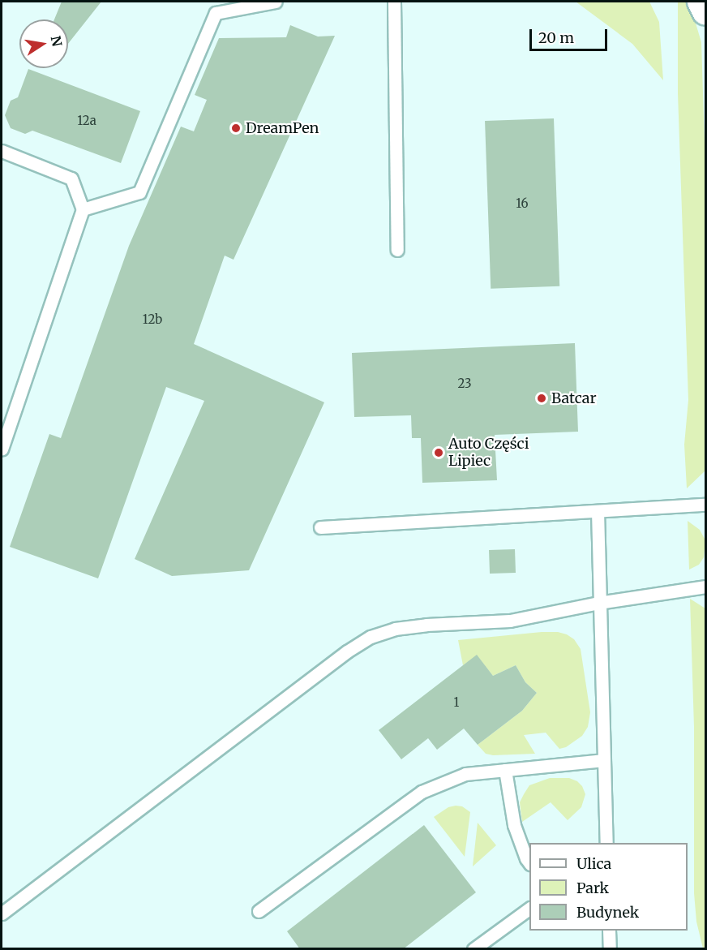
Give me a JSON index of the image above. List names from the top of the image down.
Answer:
{
  "places": ["DreamPen", "Batcar", "Auto Części Lipiec"],
  "house_numbers": [
    "12a",
    "16",
    "12b",
    "23",
    "1"
  ],
  "legend": ["Ulica", "Park", "Budynek"],
  "scale_bar": "20 m",
  "north": "right"
}
